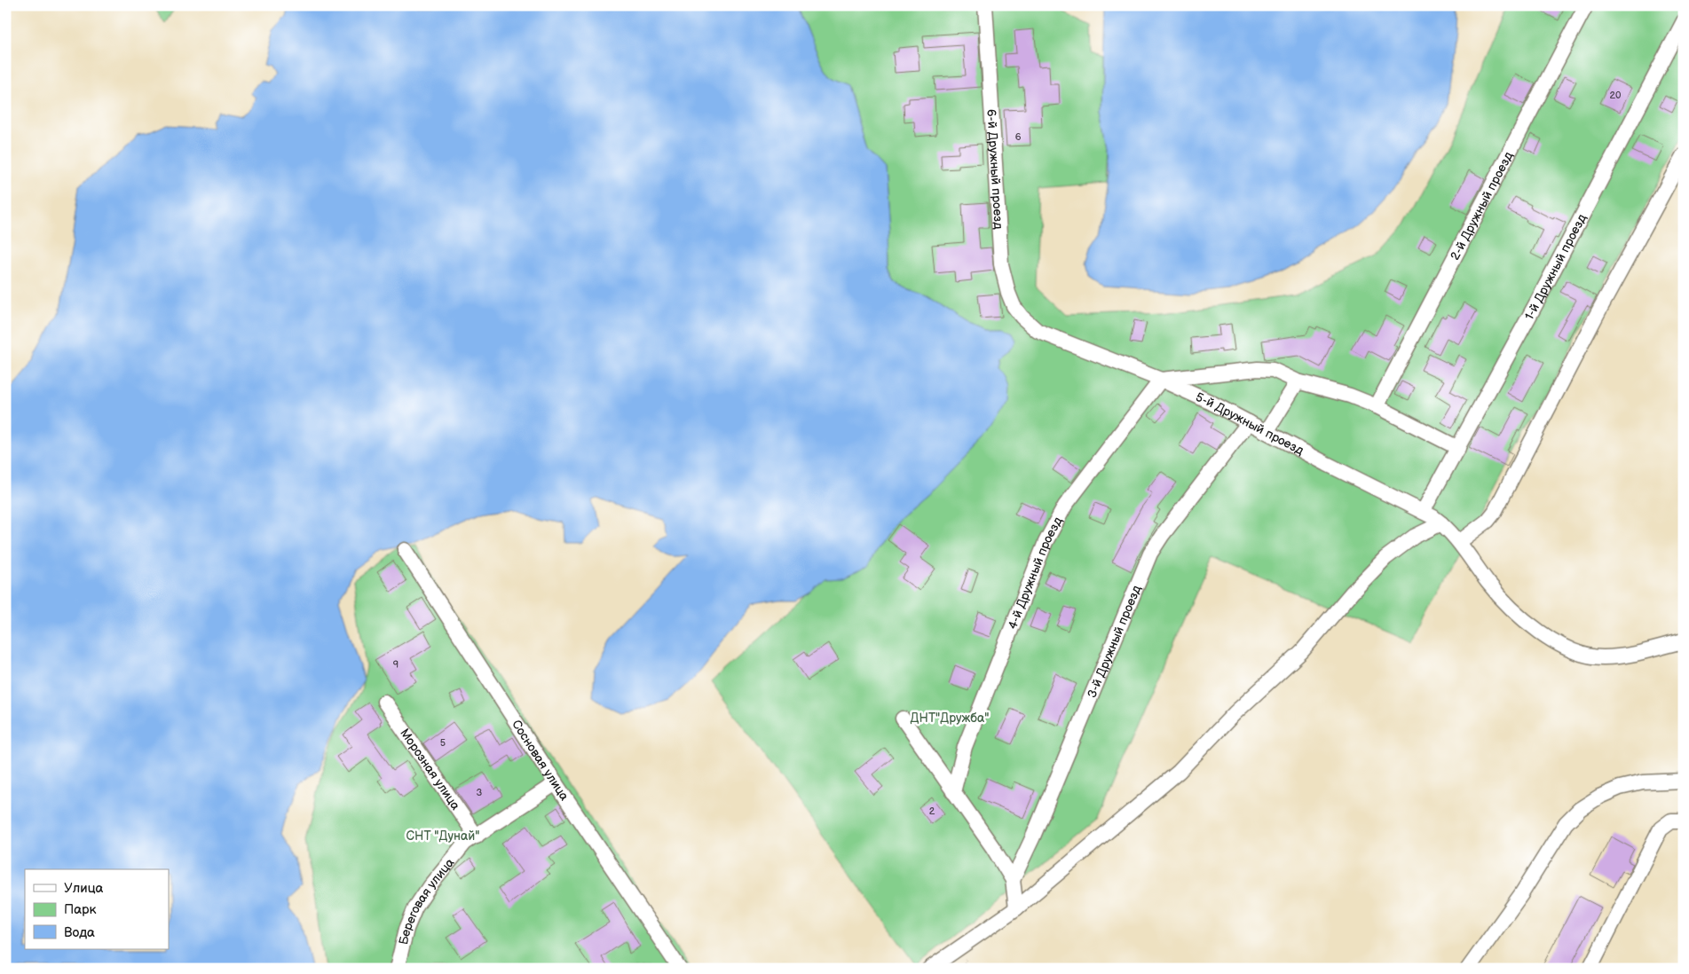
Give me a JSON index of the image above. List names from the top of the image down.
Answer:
{
  "streets": {
    "street": [
      "6-й Дружный проезд",
      "2-й Дружный проезд",
      "1-й Дружный проезд",
      "5-й Дружный проезд",
      "4-й Дружный проезд",
      "3-й Дружный проезд",
      "Сосновая улица",
      "Морозная улица",
      "Береговая улица"
    ]
  },
  "crossings": [
    ["6-й Дружный проезд", "5-й Дружный проезд"],
    ["1-й Дружный проезд", "5-й Дружный проезд"],
    ["5-й Дружный проезд", "4-й Дружный проезд"],
    ["5-й Дружный проезд", "3-й Дружный проезд"],
    ["Сосновая улица", "Береговая улица"],
    ["Морозная улица", "Береговая улица"]
  ],
  "parks": ["ДНТ\"Дружба\"", "СНТ \"Дунай\""],
  "house_numbers": [
    "20",
    "6",
    "9",
    "5",
    "3",
    "2"
  ],
  "legend": ["Улица", "Парк", "Вода"]
}
